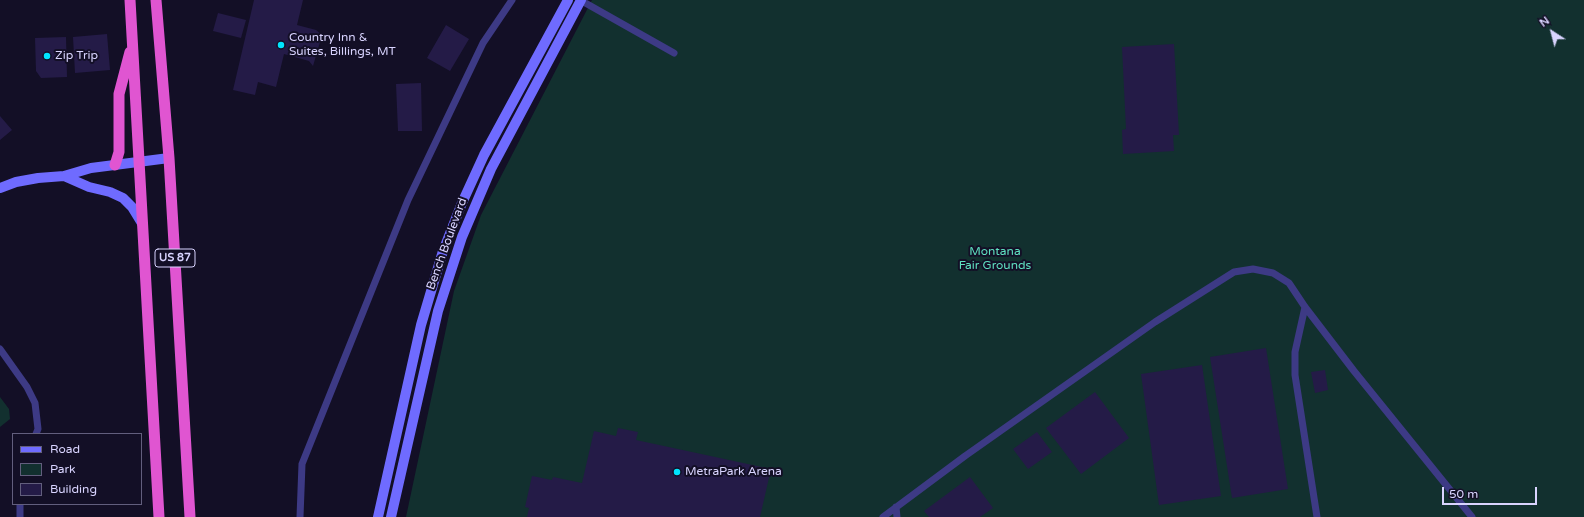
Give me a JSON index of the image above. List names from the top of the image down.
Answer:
{
  "streets": {
    "highway": ["US 87"],
    "main road": ["Bench Boulevard"]
  },
  "parks": ["Montana Fair Grounds"],
  "places": ["Country Inn & Suites, Billings, MT", "Zip Trip", "MetraPark Arena"],
  "legend": ["Road", "Park", "Building"],
  "scale_bar": "50 m",
  "north": "top left"
}
